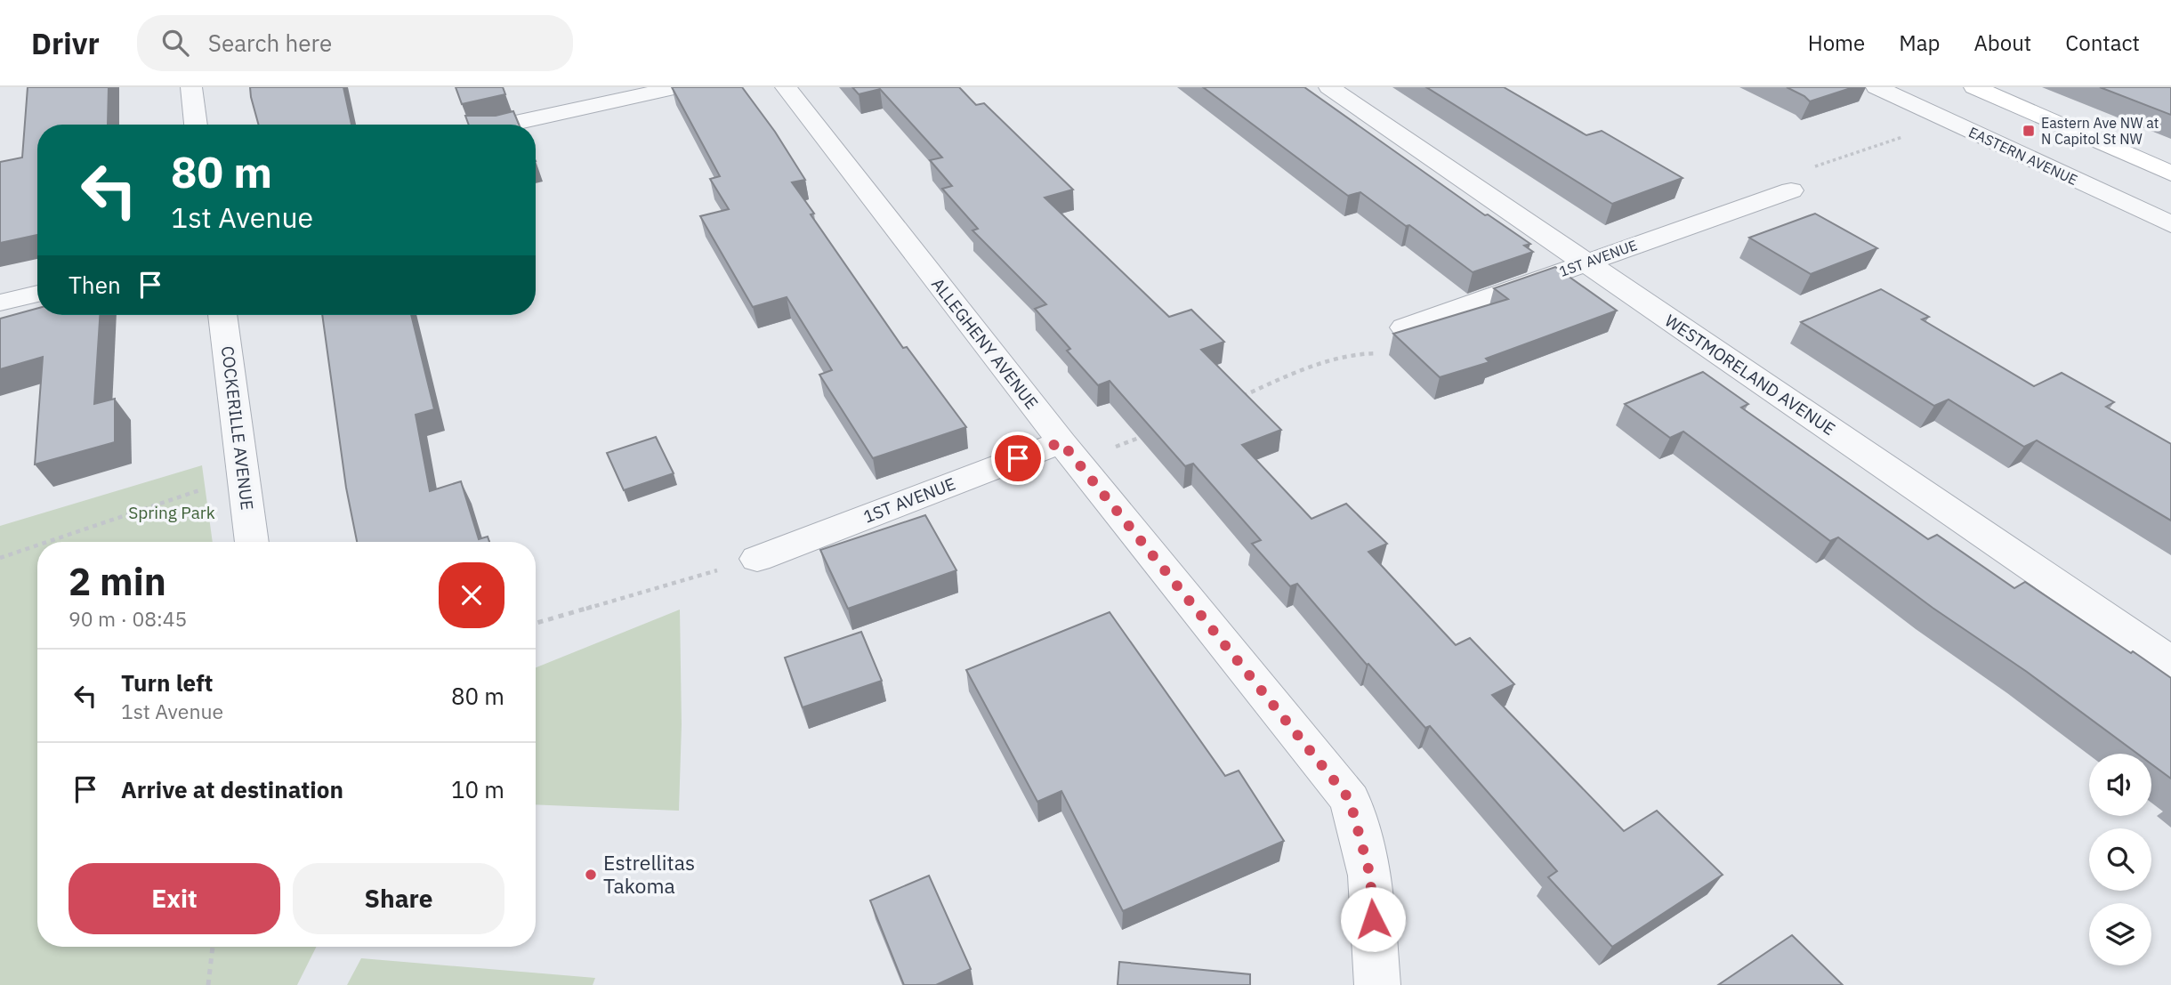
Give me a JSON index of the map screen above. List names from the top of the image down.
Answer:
{
  "streets": {
    "street": [
      "EASTERN AVENUE",
      "1ST AVENUE",
      "ALLEGHENY AVENUE",
      "WESTMORELAND AVENUE",
      "COCKERILLE AVENUE"
    ]
  },
  "crossings": [
    ["1ST AVENUE", "ALLEGHENY AVENUE"],
    ["1ST AVENUE", "WESTMORELAND AVENUE"]
  ],
  "parks": ["Spring Park"],
  "places": {
    "transit": ["Eastern Ave NW at N Capitol St NW"],
    "other": ["Estrellitas Takoma"]
  },
  "page": {
    "header": "Drivr",
    "search": "Search here",
    "nav": [
      "Home",
      "Map",
      "About",
      "Contact"
    ],
    "turn": ["80 m", "1st Avenue"],
    "then": "Then",
    "heading": ["2 min", "90 m · 08:45"],
    "list": [
      {
        "name": "Turn left",
        "note": "1st Avenue",
        "value": "80 m"
      },
      {
        "name": "Arrive at destination",
        "value": "10 m"
      }
    ],
    "buttons": ["Exit", "Share"]
  }
}
